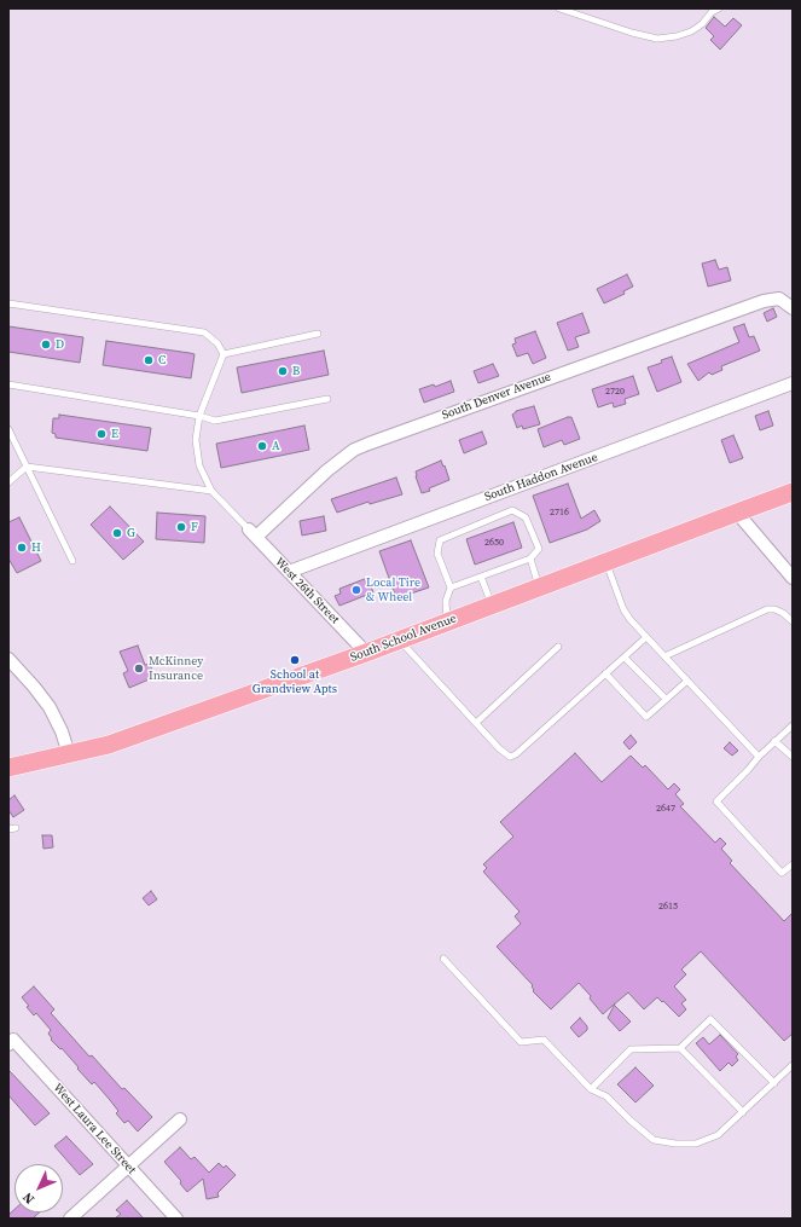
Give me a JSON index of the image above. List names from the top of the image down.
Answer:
{
  "streets": {
    "main road": ["South School Avenue"],
    "street": [
      "South Denver Avenue",
      "South Haddon Avenue",
      "West 26th Street",
      "West Laura Lee Street"
    ]
  },
  "crossings": [
    ["South Denver Avenue", "West 26th Street"],
    ["South Haddon Avenue", "West 26th Street"],
    ["West 26th Street", "South School Avenue"]
  ],
  "places": [
    "D",
    "C",
    "B",
    "E",
    "A",
    "F",
    "G",
    "H",
    "Local Tire & Wheel",
    "School at Grandview Apts",
    "McKinney Insurance"
  ],
  "house_numbers": [
    "2720",
    "2716",
    "2650",
    "2647",
    "2615"
  ],
  "north": "bottom left"
}
